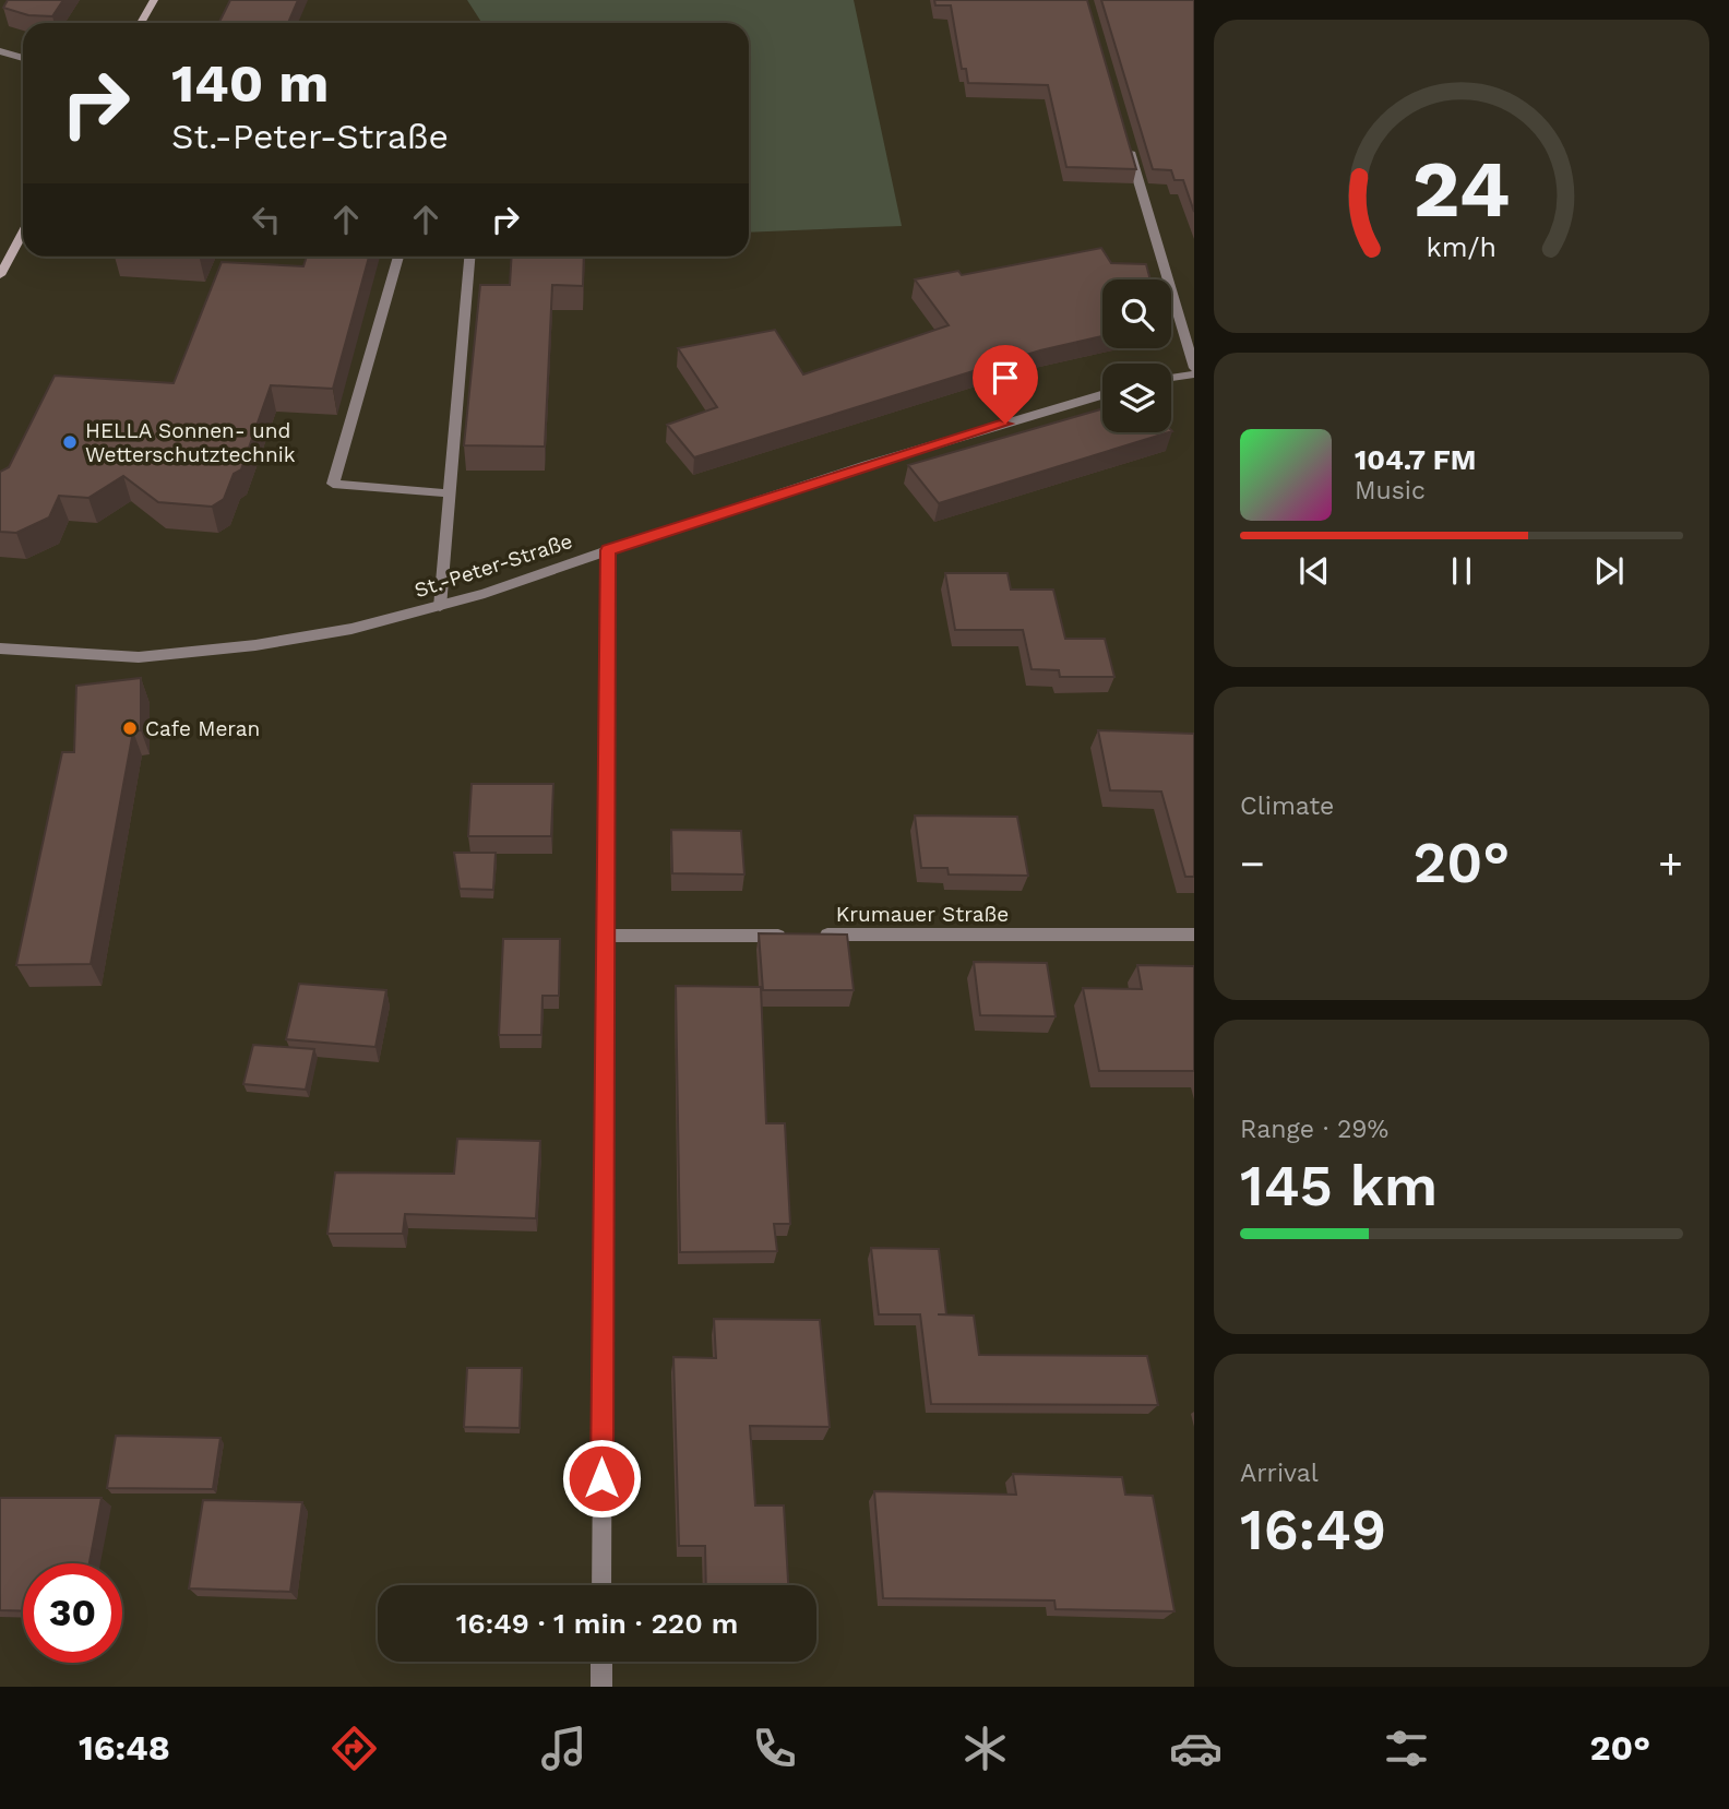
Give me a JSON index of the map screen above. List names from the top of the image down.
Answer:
{
  "streets": {
    "street": ["St.-Peter-Straße", "Krumauer Straße"]
  },
  "places": ["HELLA Sonnen- und Wetterschutztechnik", "Cafe Meran"],
  "page": {
    "turn": ["140 m", "St.-Peter-Straße"],
    "song": ["104.7 FM", "Music"],
    "tile": [
      "Climate",
      ["Range · 29%", "145 km"],
      ["Arrival", "16:49"]
    ],
    "heat": ["−", "20°", "+"],
    "limit": "30",
    "trip": "16:49 · 1 min · 220 m",
    "tabs": ["16:48", "20°"],
    "gauge": ["24", "km/h"]
  }
}
